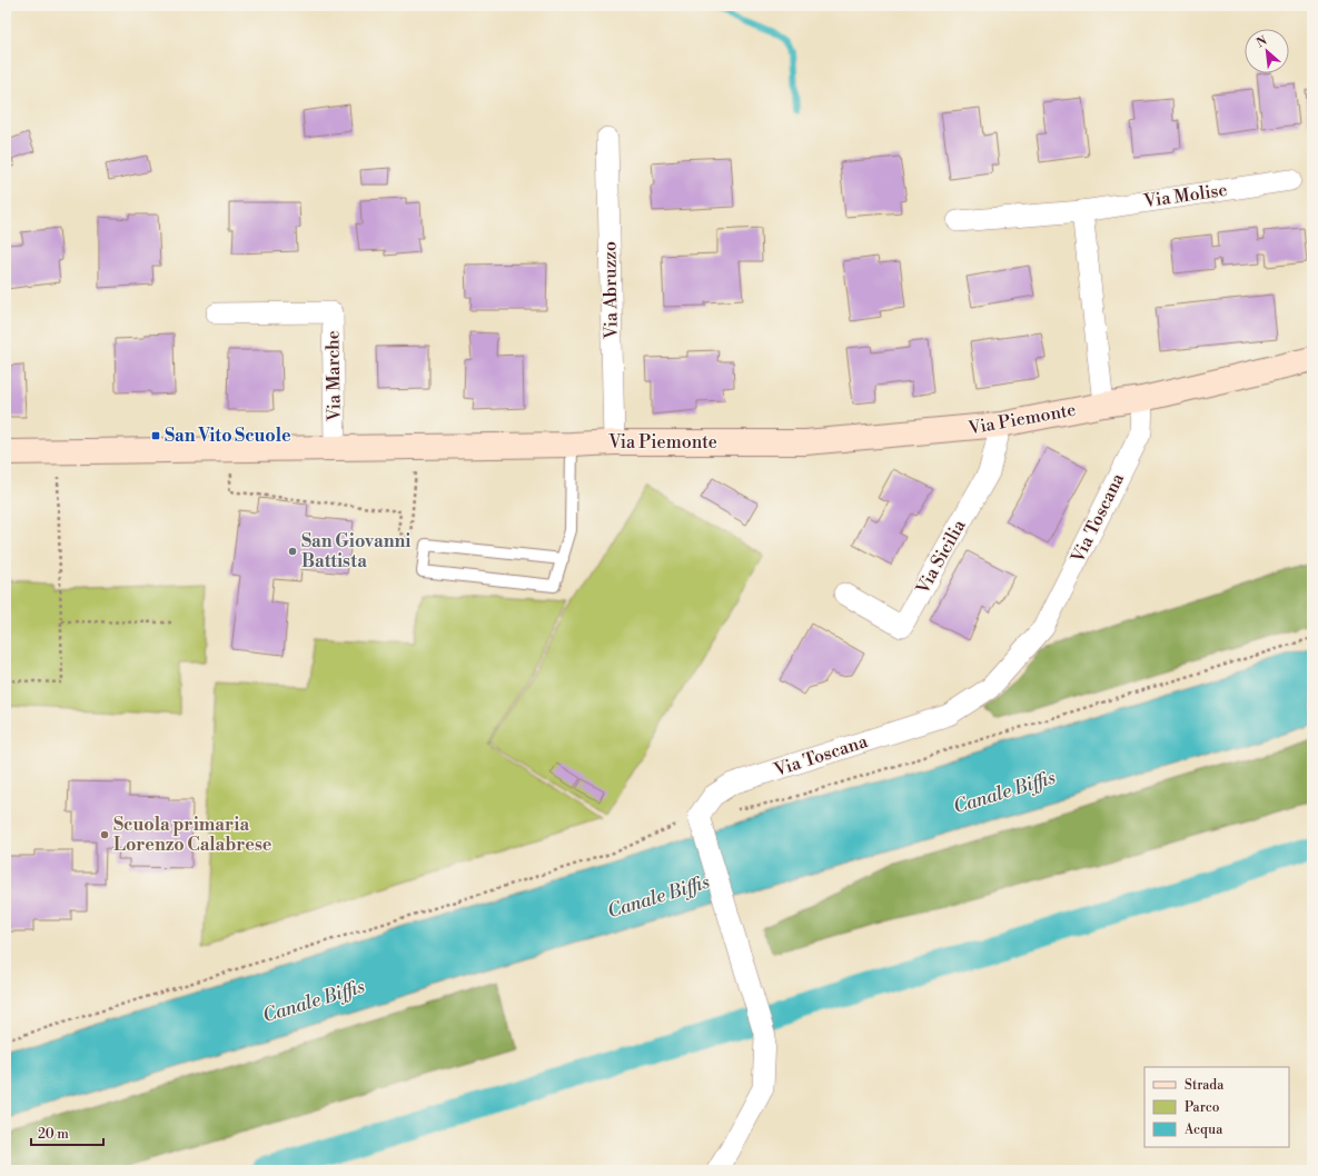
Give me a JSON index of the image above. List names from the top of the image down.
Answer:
{
  "streets": {
    "street": [
      "Via Molise",
      "Via Abruzzo",
      "Via Marche",
      "Via Piemonte",
      "Via Toscana",
      "Via Sicilia"
    ]
  },
  "crossings": [
    ["Via Abruzzo", "Via Piemonte"],
    ["Via Marche", "Via Piemonte"],
    ["Via Piemonte", "Via Toscana"],
    ["Via Piemonte", "Via Sicilia"]
  ],
  "water": ["Canale Biffis"],
  "places": {
    "transit": ["San Vito Scuole"],
    "other": ["San Giovanni Battista", "Scuola primaria Lorenzo Calabrese"]
  },
  "legend": ["Strada", "Parco", "Acqua"],
  "scale_bar": "20 m",
  "north": "top left"
}
